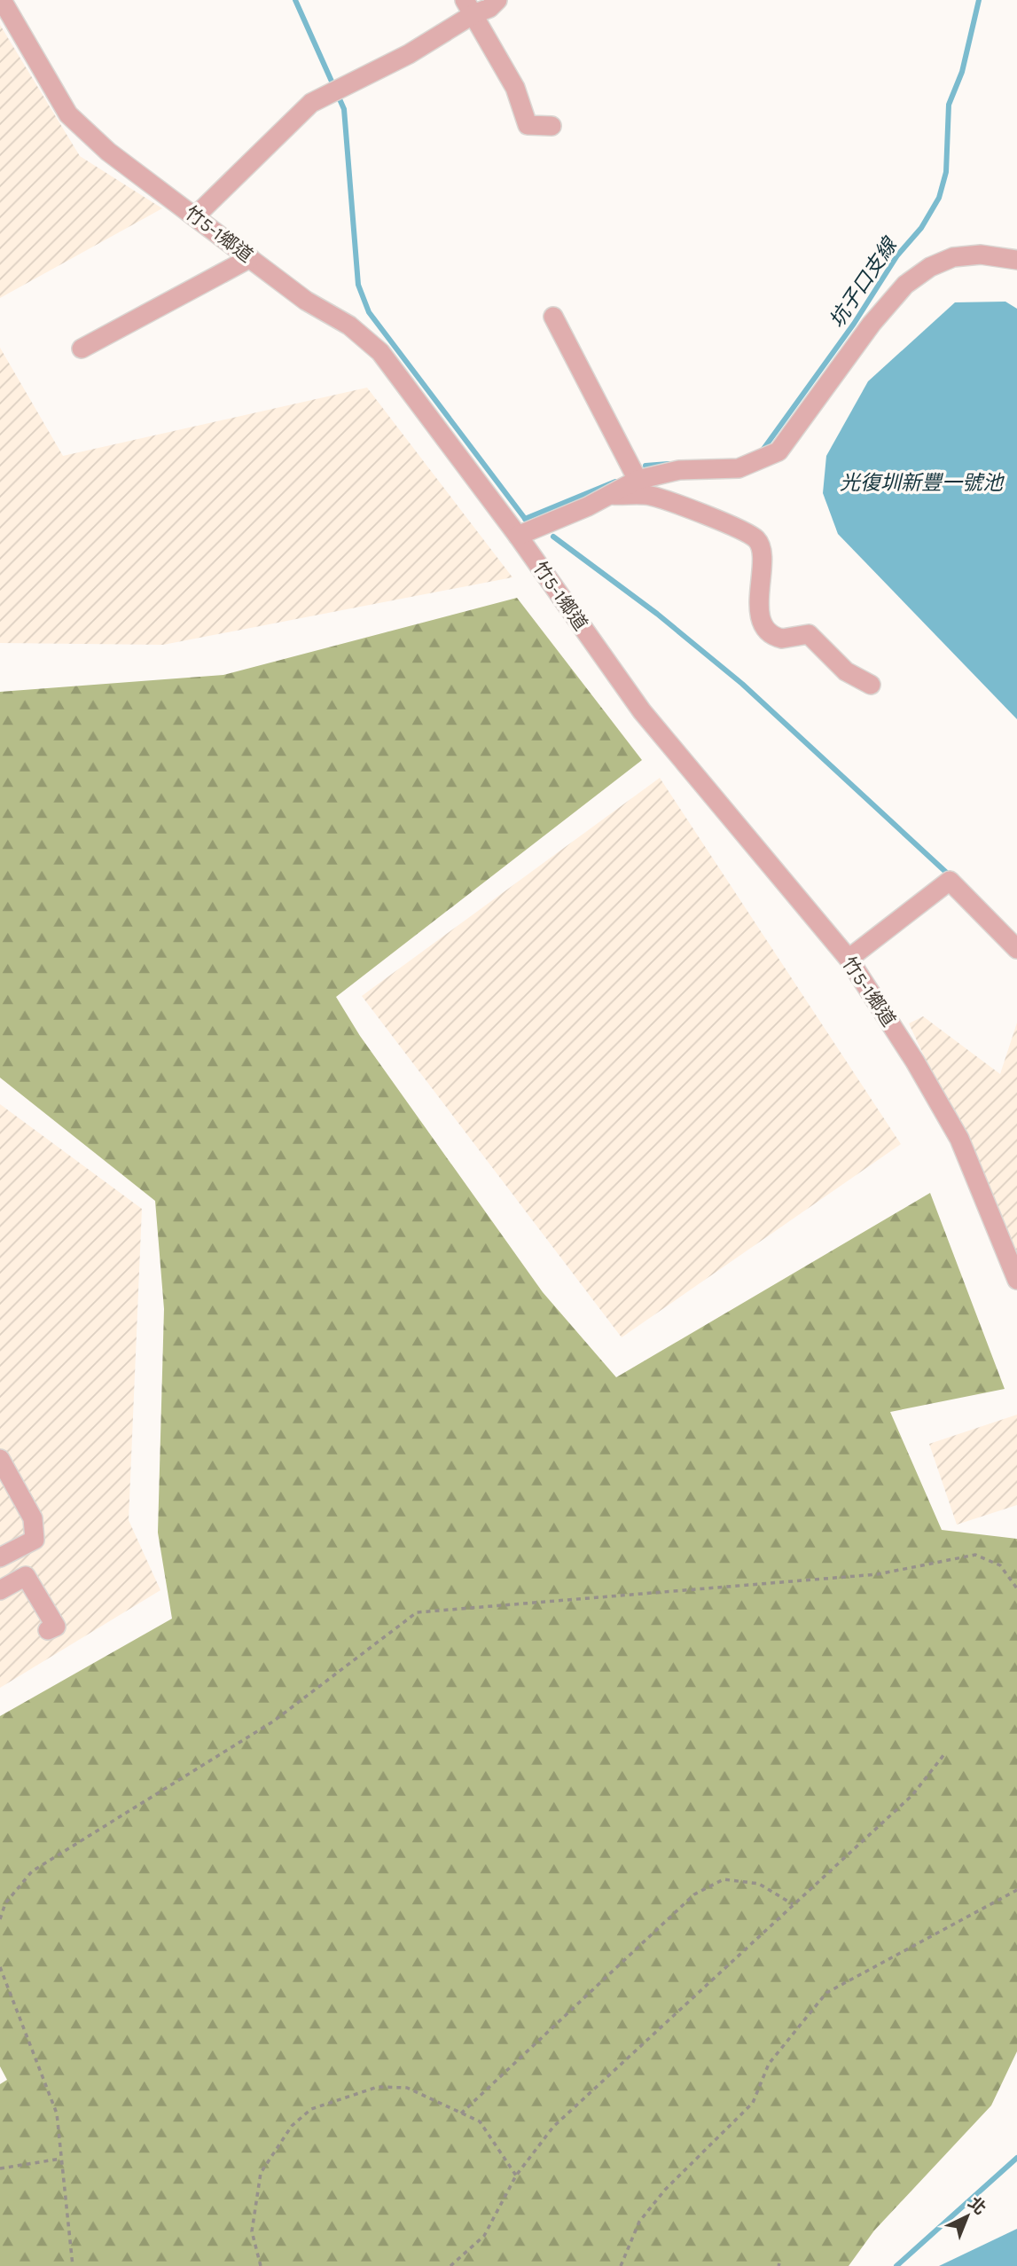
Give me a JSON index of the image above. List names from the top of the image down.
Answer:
{
  "streets": {
    "street": ["竹5-1鄉道"]
  },
  "water": ["坑子口支線", "光復圳新豐一號池"],
  "north": "top right"
}
